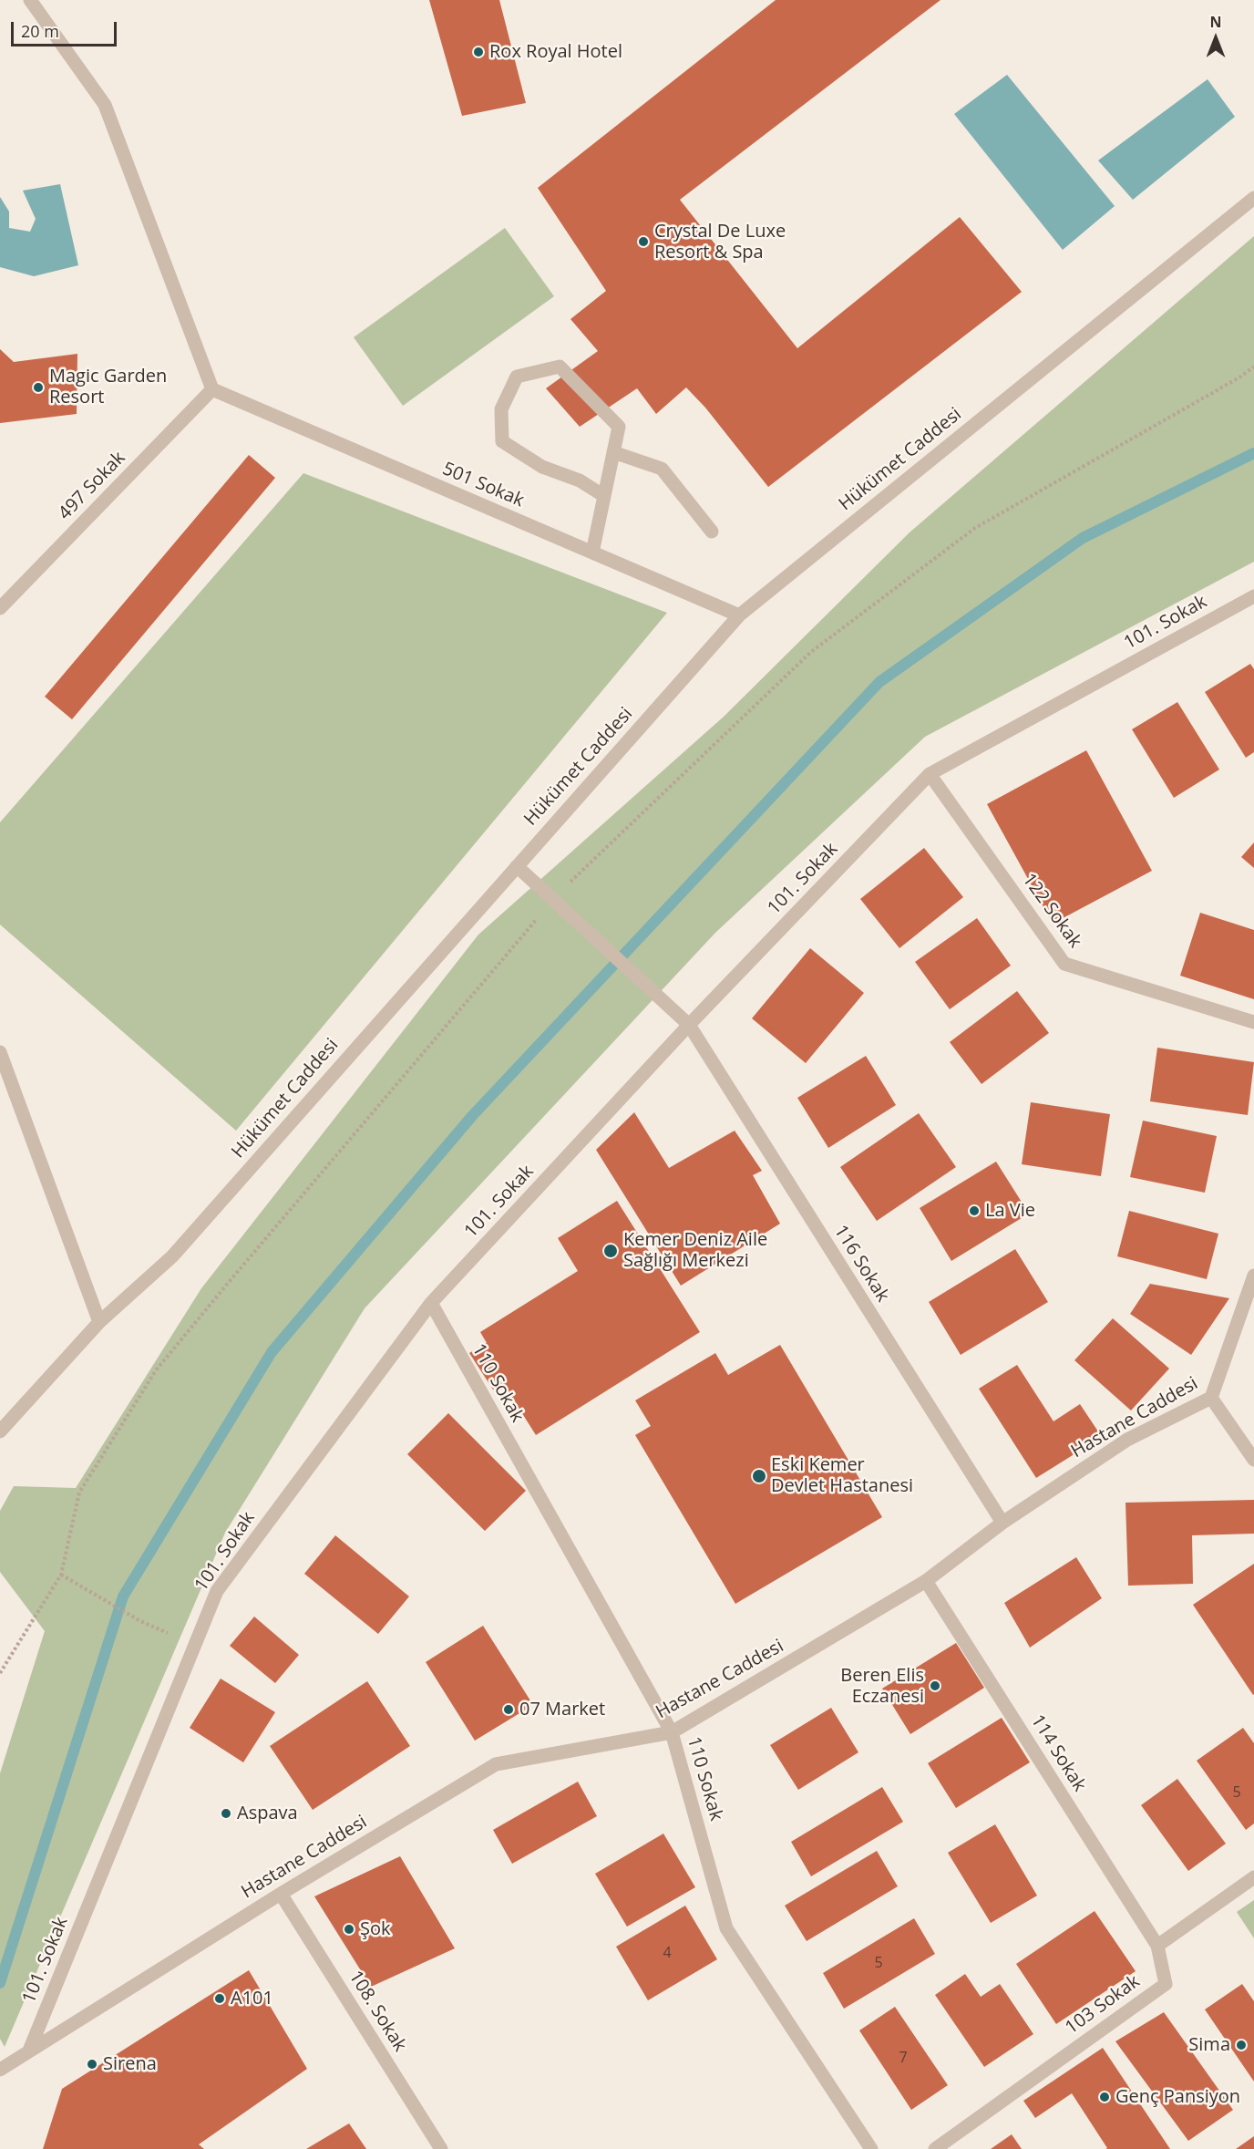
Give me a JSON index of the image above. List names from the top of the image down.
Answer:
{
  "streets": {
    "street": [
      "Hükümet Caddesi",
      "501 Sokak",
      "497 Sokak",
      "101. Sokak",
      "122 Sokak",
      "116 Sokak",
      "110 Sokak",
      "Hastane Caddesi",
      "114 Sokak",
      "103 Sokak",
      "108. Sokak"
    ]
  },
  "crossings": [
    ["Hükümet Caddesi", "501 Sokak"],
    ["Hükümet Caddesi", "116 Sokak"],
    ["501 Sokak", "497 Sokak"],
    ["101. Sokak", "122 Sokak"],
    ["101. Sokak", "116 Sokak"],
    ["101. Sokak", "110 Sokak"],
    ["101. Sokak", "Hastane Caddesi"],
    ["116 Sokak", "Hastane Caddesi"],
    ["110 Sokak", "Hastane Caddesi"],
    ["Hastane Caddesi", "114 Sokak"],
    ["Hastane Caddesi", "108. Sokak"],
    ["114 Sokak", "103 Sokak"]
  ],
  "places": [
    "Rox Royal Hotel",
    "Crystal De Luxe Resort & Spa",
    "Magic Garden Resort",
    "La Vie",
    "Kemer Deniz Aile Sağlığı Merkezi",
    "Eski Kemer Devlet Hastanesi",
    "Beren Elis Eczanesi",
    "07 Market",
    "Aspava",
    "Şok",
    "A101",
    "Sima",
    "Sirena",
    "Genç Pansiyon"
  ],
  "house_numbers": [
    "5",
    "4",
    "5",
    "7"
  ],
  "scale_bar": "20 m",
  "north": "top"
}
